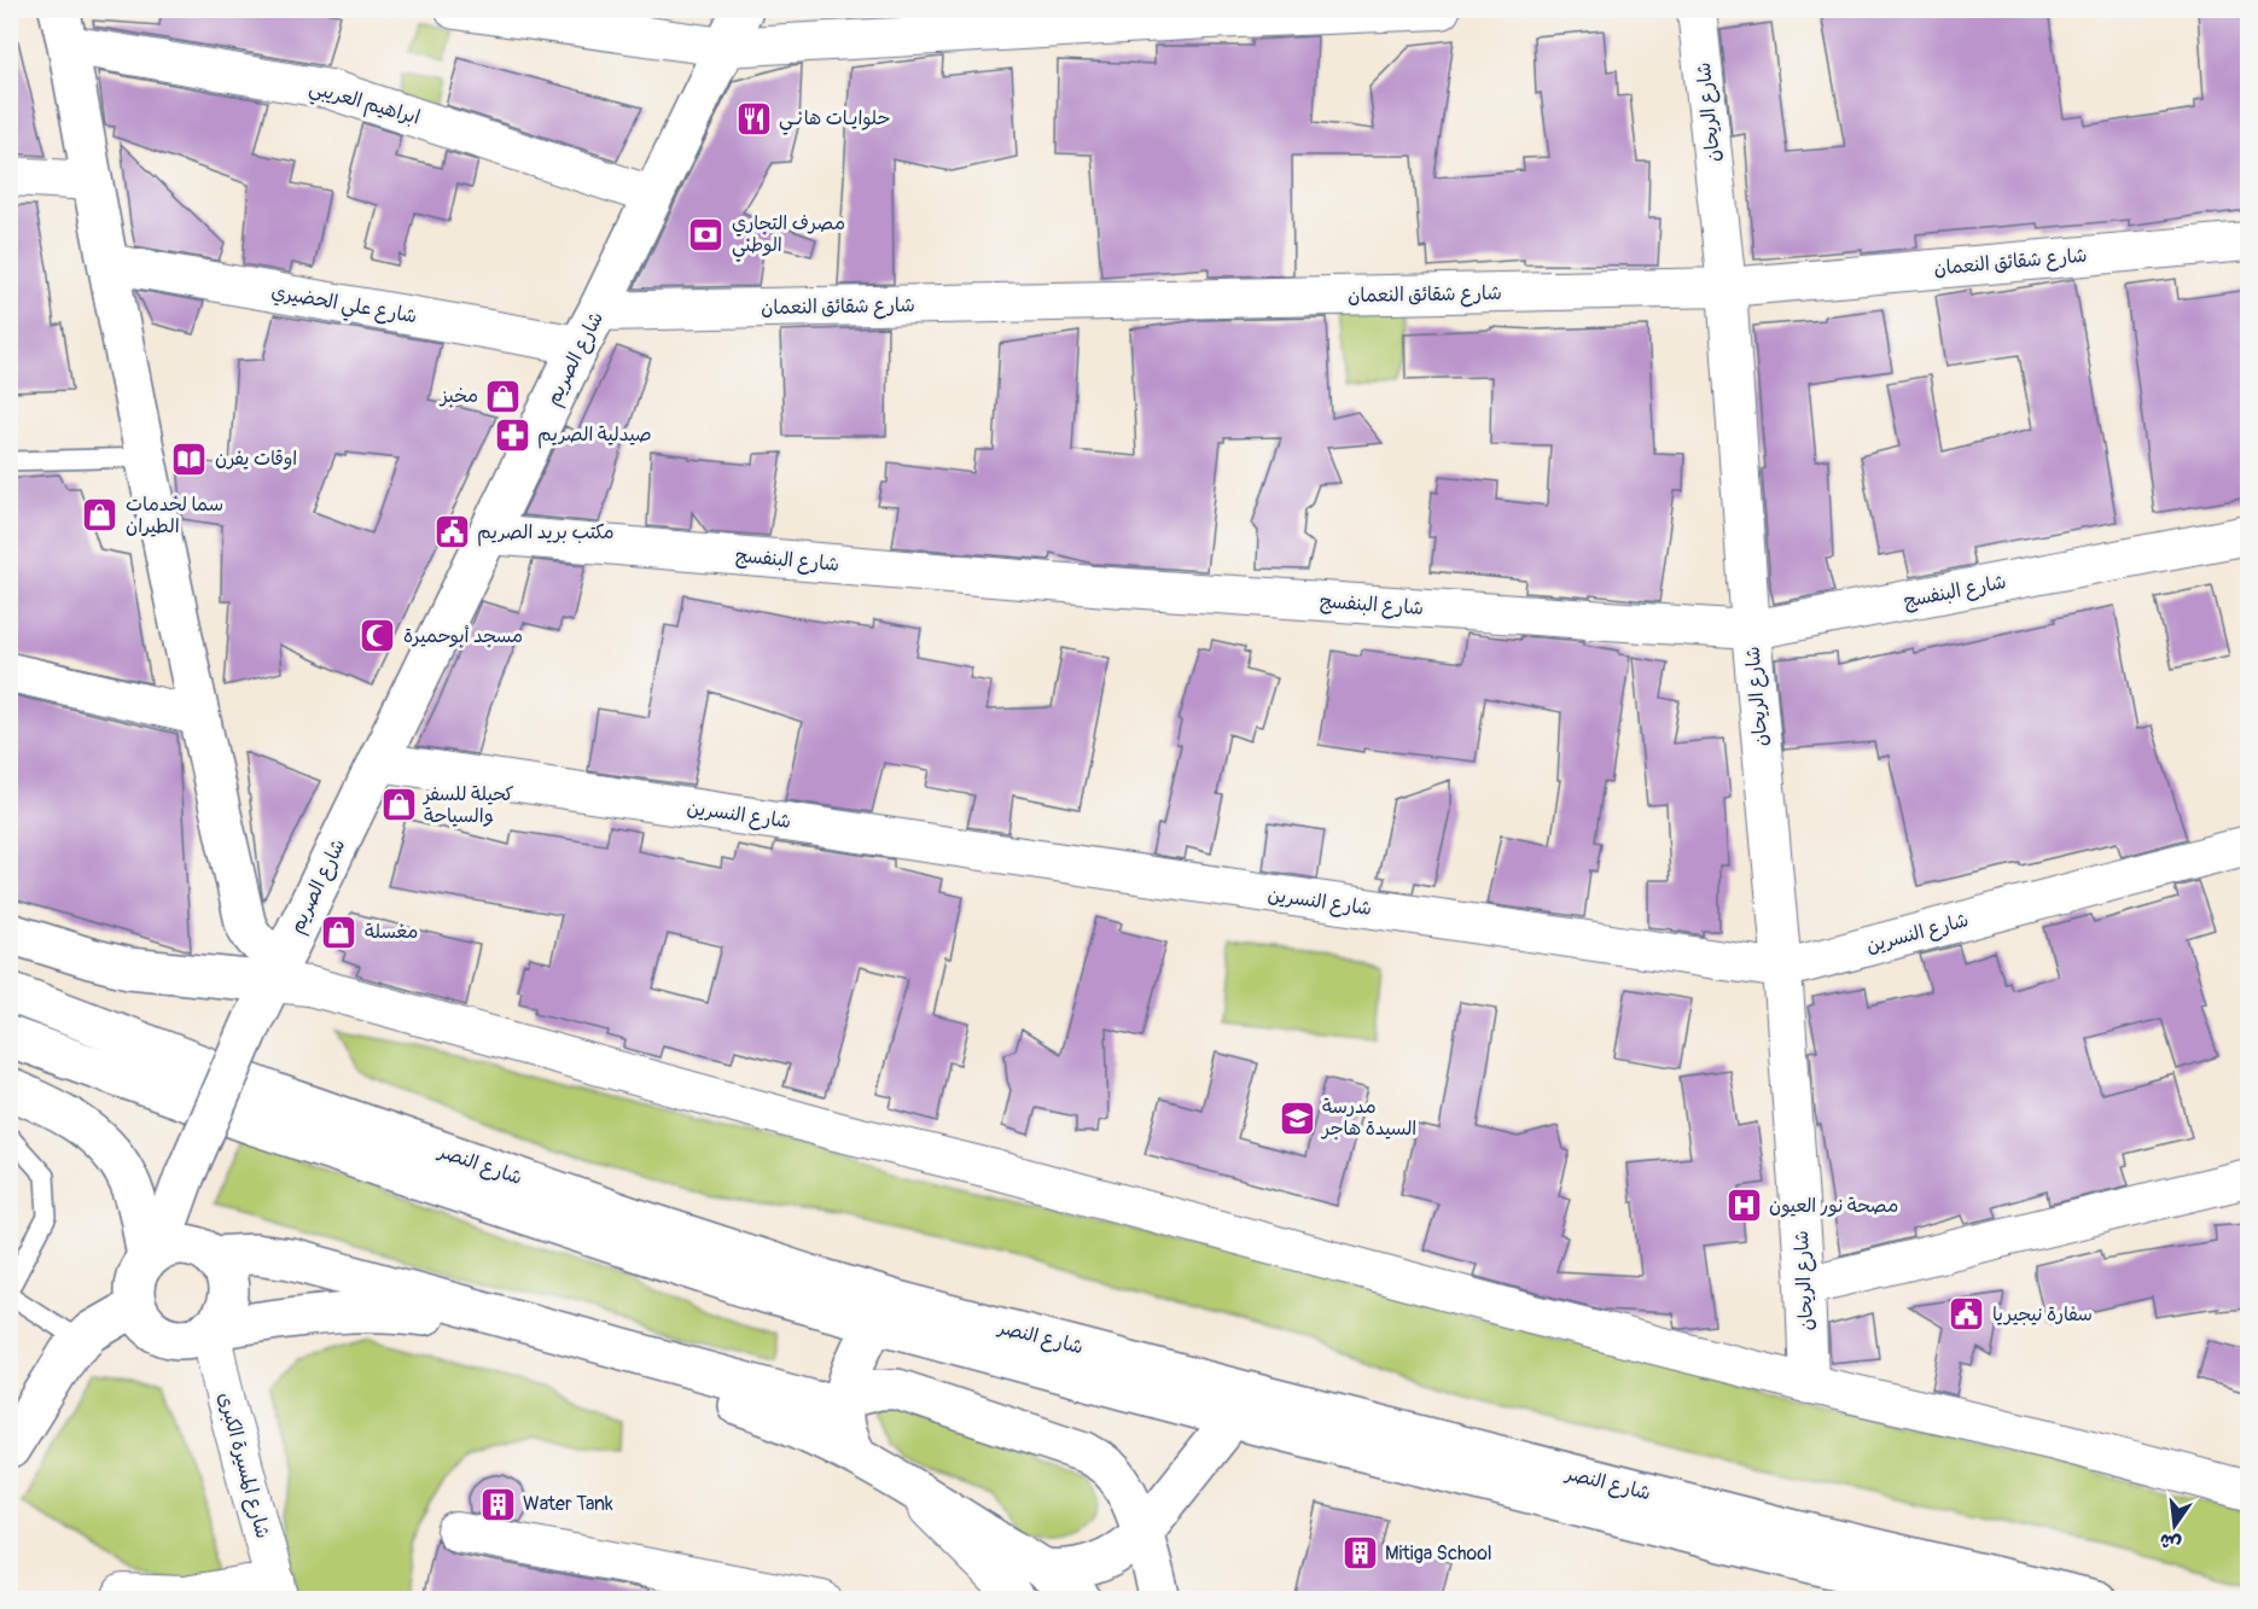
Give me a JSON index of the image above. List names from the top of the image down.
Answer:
{
  "streets": {
    "main road": ["شارع الصريم", "شارع النصر"],
    "street": [
      "ابراهيم العريبي",
      "شارع الريحان",
      "شارع شقائق النعمان",
      "شارع علي الحضيري",
      "شارع البنفسج",
      "شارع النسرين",
      "شارع المسيرة الكبرى"
    ]
  },
  "crossings": [
    ["ابراهيم العريبي", "شارع الصريم"],
    ["شارع الريحان", "شارع شقائق النعمان"],
    ["شارع الريحان", "شارع البنفسج"],
    ["شارع الريحان", "شارع النسرين"],
    ["شارع شقائق النعمان", "شارع علي الحضيري"],
    ["شارع شقائق النعمان", "شارع الصريم"],
    ["شارع علي الحضيري", "شارع الصريم"],
    ["شارع الصريم", "شارع البنفسج"],
    ["شارع الصريم", "شارع النسرين"],
    ["شارع الصريم", "شارع المسيرة الكبرى"]
  ],
  "places": {
    "restaurant": ["حلوايـات هانـي"],
    "bank": ["مصرف التجاري الوطني"],
    "shop": [
      "مخبز",
      "سما لخدمات الطيران",
      "كحيلة للسفر والسياحة",
      "مغسلة"
    ],
    "pharmacy": ["صيدلية الصريم"],
    "library": ["اوقات يفرن"],
    "public building": ["مكتب بريد الصريم", "سفارة نيجيريا"],
    "mosque": ["مسجد أبوحميرة"],
    "school or university": ["مدرسة السيدة هاجر"],
    "hospital": ["مصحة نور العيون"],
    "building": ["Water Tank", "Mitiga School"]
  },
  "north": "bottom"
}
